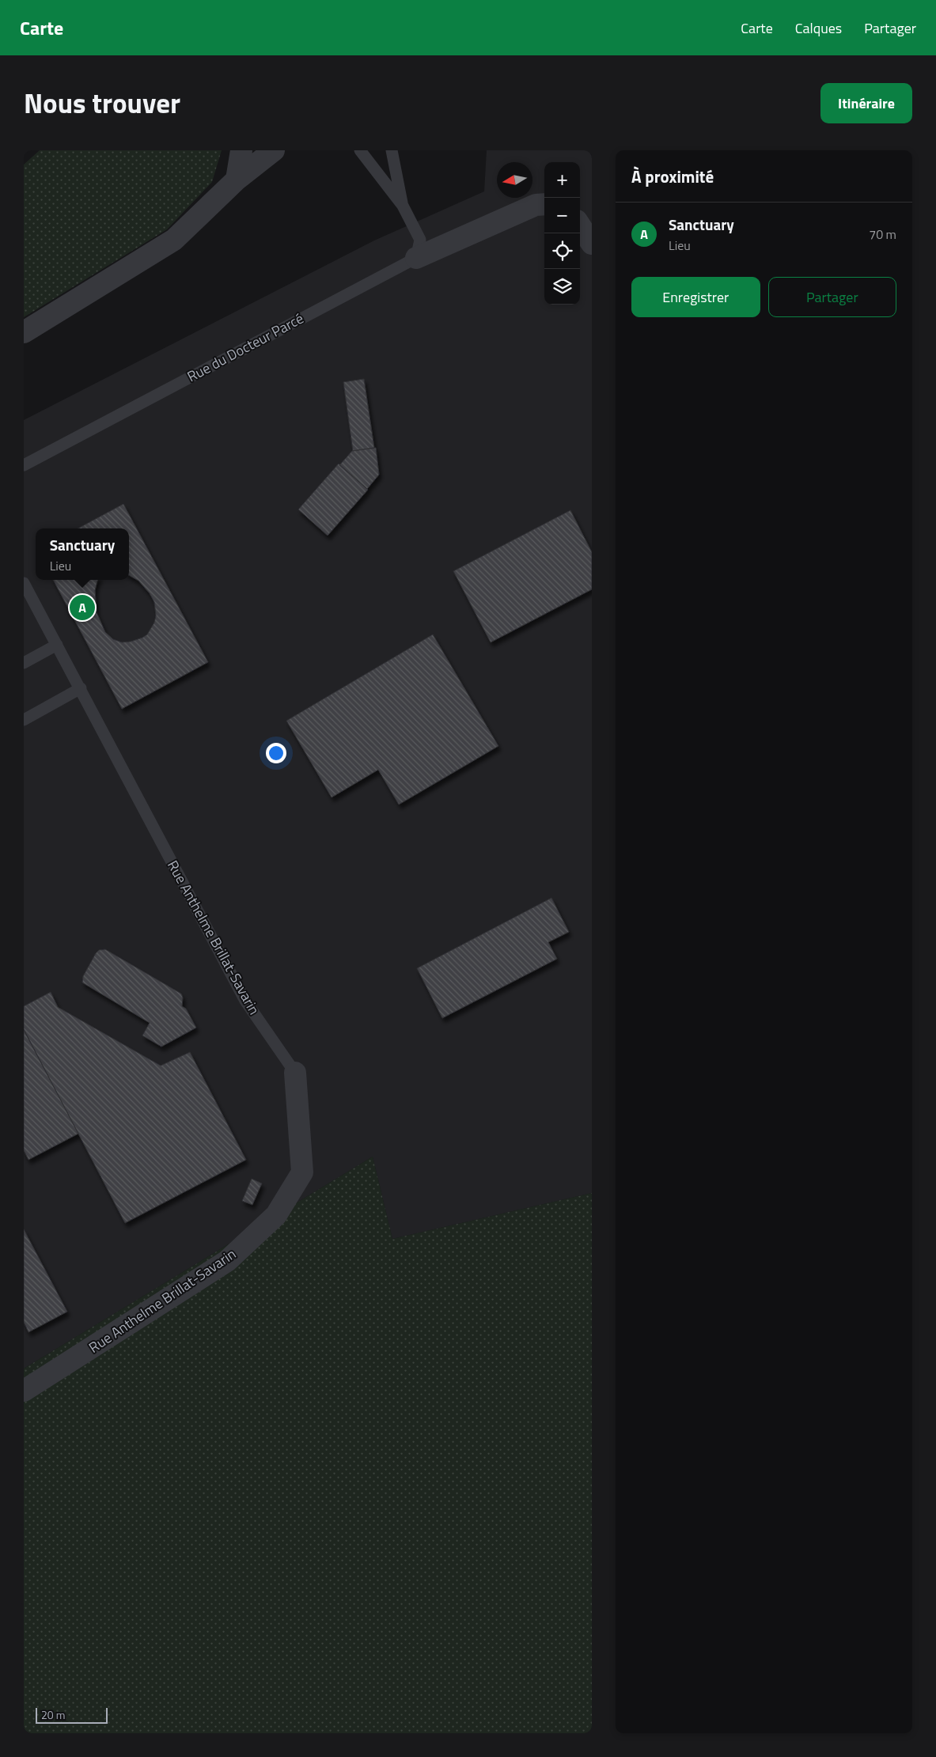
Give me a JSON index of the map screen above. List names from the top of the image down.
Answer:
{
  "streets": {
    "street": ["Rue Anthelme Brillat-Savarin"],
    "lane": ["Rue du Docteur Parcé"]
  },
  "scale_bar": "20 m",
  "north": "left",
  "page": {
    "header": "Carte",
    "nav": ["Carte", "Calques", "Partager"],
    "title": "Nous trouver",
    "buttons": [
      "Itinéraire",
      ["Enregistrer", "Partager"]
    ],
    "heading": "À proximité",
    "map_buttons": ["+", "−"],
    "list": [
      {
        "mark": "A",
        "name": "Sanctuary",
        "note": "Lieu",
        "value": "70 m"
      }
    ],
    "popup": ["Sanctuary", "Lieu"],
    "pins": "A",
    "scale": "20 m"
  }
}
